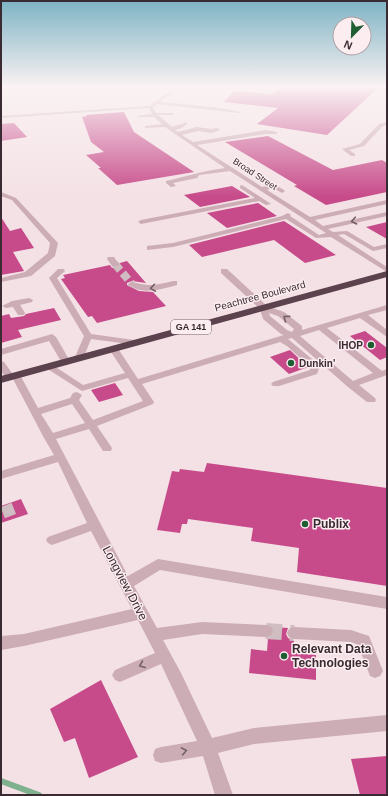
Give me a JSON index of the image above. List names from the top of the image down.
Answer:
{
  "streets": {
    "highway": ["Peachtree Boulevard", "GA 141"],
    "street": ["Broad Street", "Longview Drive"]
  },
  "crossings": [
    ["Peachtree Boulevard", "Longview Drive"]
  ],
  "places": [
    "IHOP",
    "Dunkin'",
    "Publix",
    "Relevant Data Technologies"
  ],
  "north": "bottom left"
}
